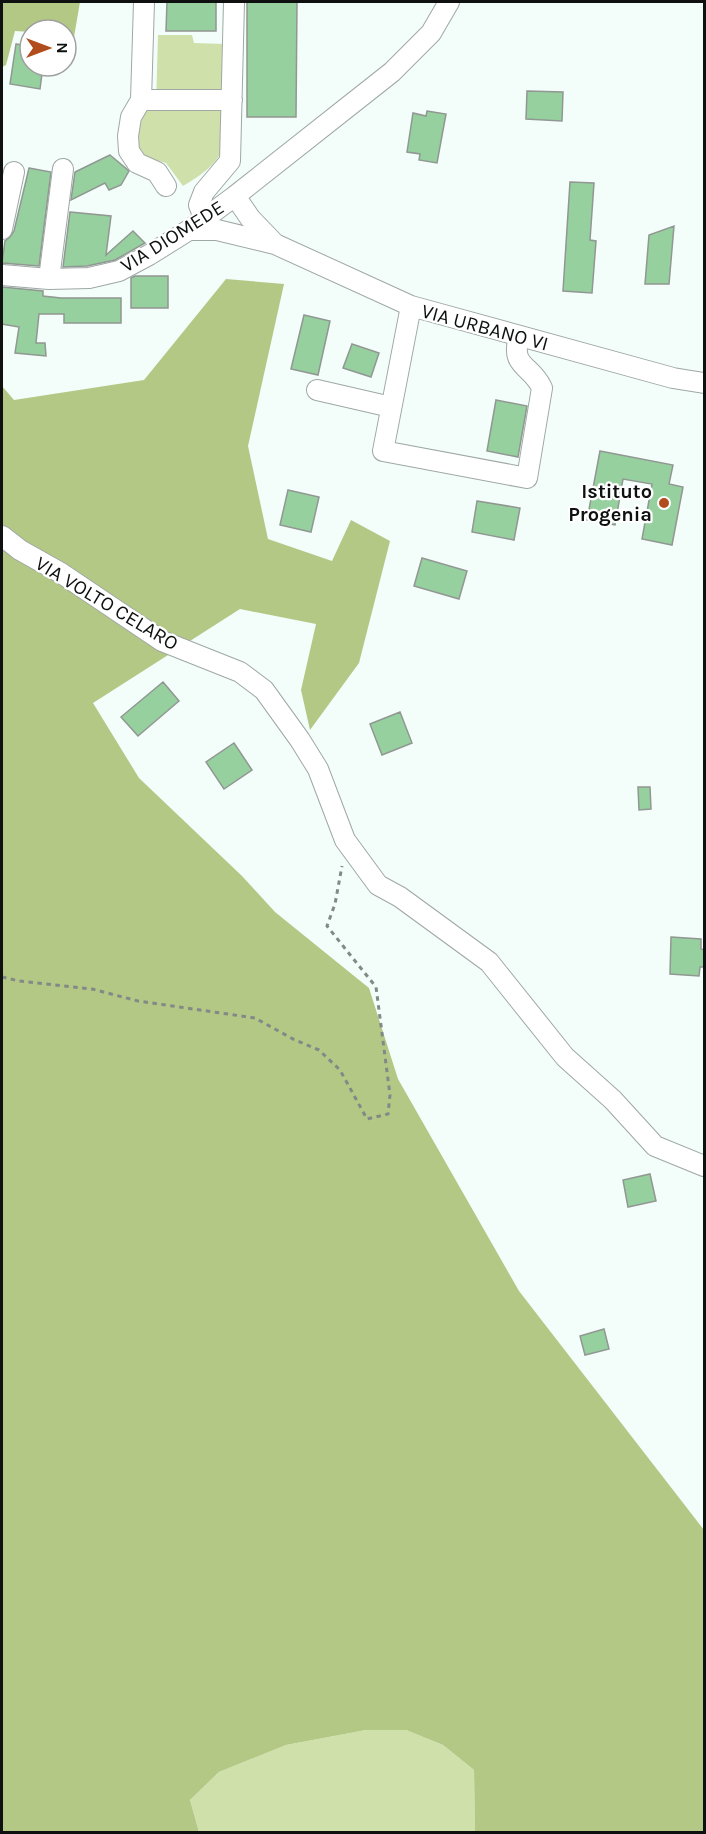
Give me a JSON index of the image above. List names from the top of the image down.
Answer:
{
  "streets": {
    "street": ["VIA DIOMEDE", "VIA URBANO VI", "VIA VOLTO CELARO"]
  },
  "crossings": [
    ["VIA DIOMEDE", "VIA URBANO VI"]
  ],
  "places": ["Istituto Progenia"],
  "north": "right"
}
